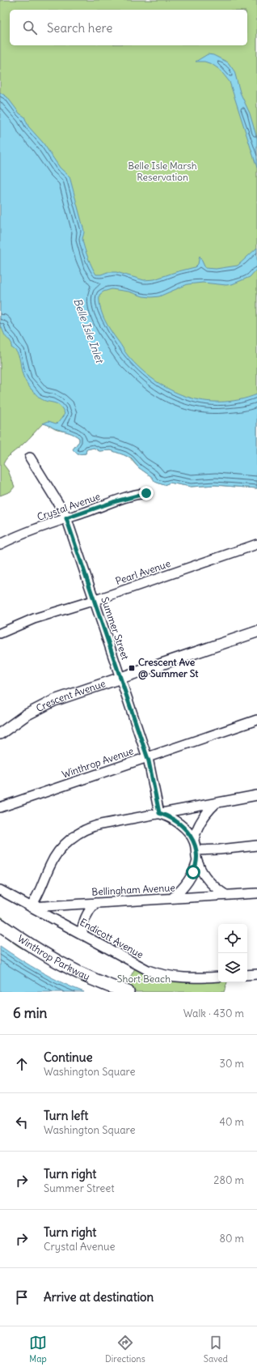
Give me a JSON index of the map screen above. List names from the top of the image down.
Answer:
{
  "streets": {
    "main road": ["Winthrop Parkway"],
    "street": [
      "Crystal Avenue",
      "Pearl Avenue",
      "Summer Street",
      "Crescent Avenue",
      "Winthrop Avenue",
      "Bellingham Avenue",
      "Endicott Avenue"
    ]
  },
  "crossings": [
    ["Crystal Avenue", "Summer Street"],
    ["Pearl Avenue", "Summer Street"],
    ["Summer Street", "Crescent Avenue"],
    ["Summer Street", "Winthrop Avenue"],
    ["Bellingham Avenue", "Endicott Avenue"]
  ],
  "water": ["Belle Isle Inlet"],
  "parks": ["Belle Isle Marsh Reservation", "Short Beach"],
  "places": {
    "transit": ["Crescent Ave @ Summer St"]
  },
  "page": {
    "search": "Search here",
    "heading": ["6 min", "Walk · 430 m"],
    "list": [
      ["Continue", "Washington Square", "30 m"],
      ["Turn left", "Washington Square", "40 m"],
      ["Turn right", "Summer Street", "280 m"],
      ["Turn right", "Crystal Avenue", "80 m"],
      "Arrive at destination"
    ],
    "nav": ["Map", "Directions", "Saved"]
  }
}
